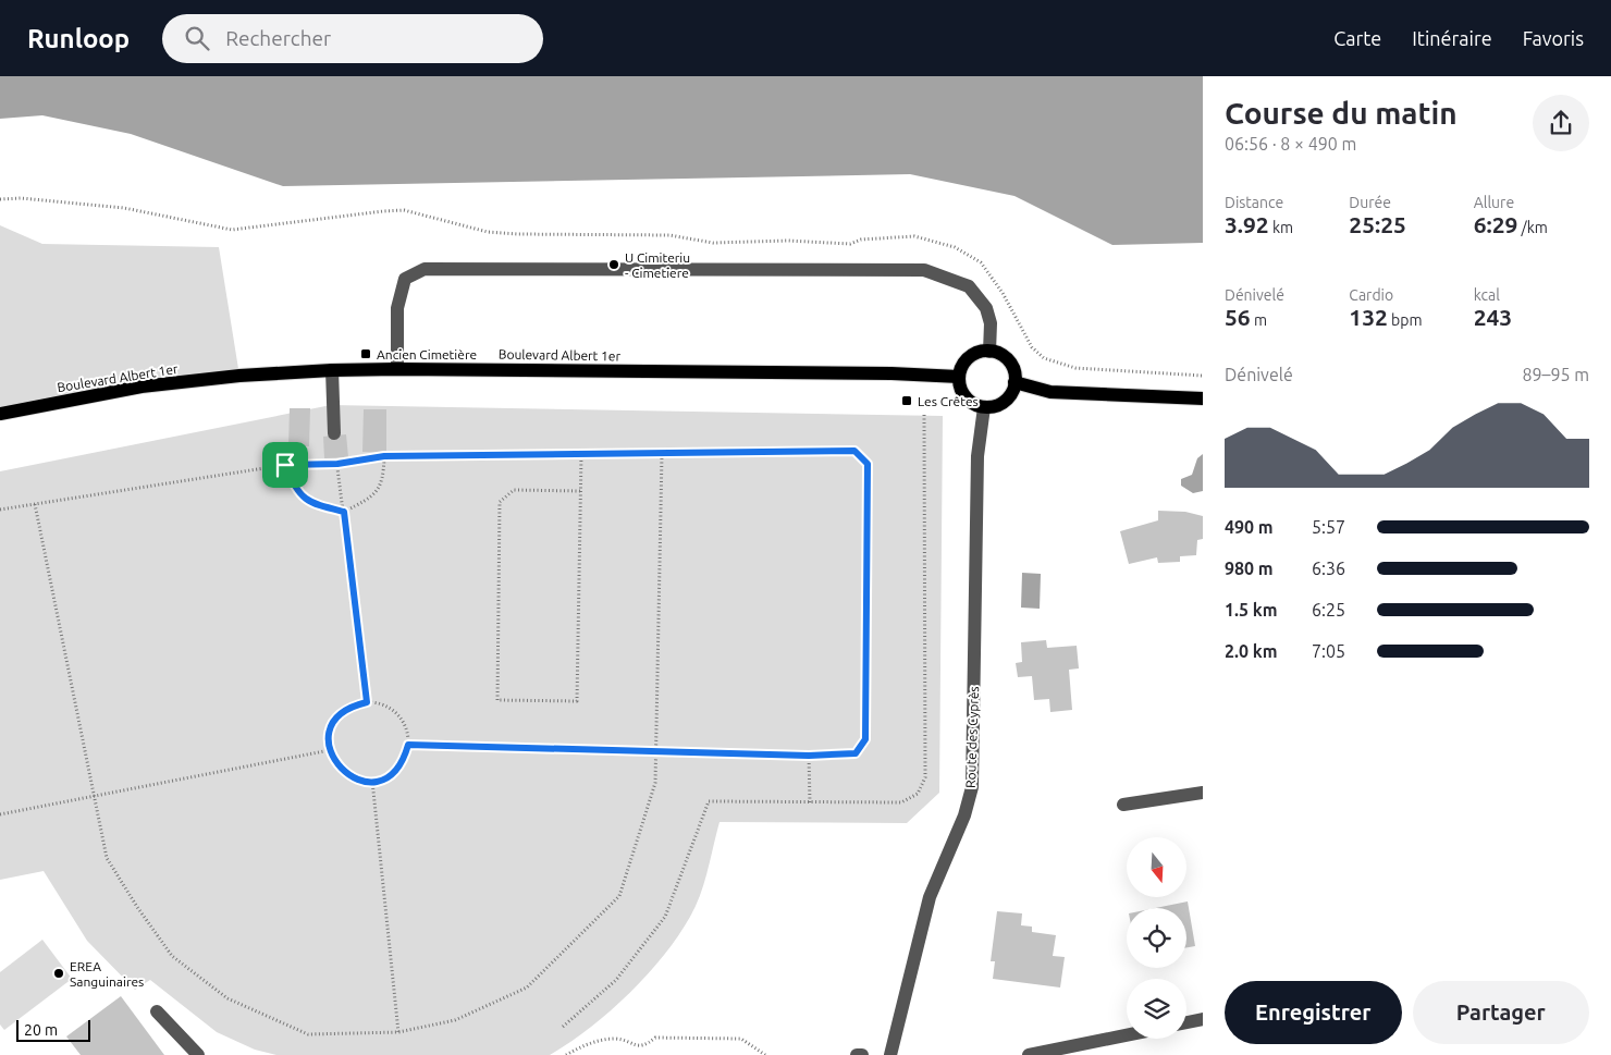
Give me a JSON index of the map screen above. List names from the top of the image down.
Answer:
{
  "streets": {
    "main road": ["Boulevard Albert 1er"],
    "street": ["Route des Cyprès"]
  },
  "crossings": [
    ["Boulevard Albert 1er", "Route des Cyprès"]
  ],
  "places": {
    "other": ["U Cimiteriu - Cimetiere", "EREA Sanguinaires"],
    "transit": ["Ancien Cimetière", "Les Crêtes"]
  },
  "scale_bar": "20 m",
  "north": "bottom",
  "page": {
    "header": "Runloop",
    "search": "Rechercher",
    "nav": ["Carte", "Itinéraire", "Favoris"],
    "heading": ["Course du matin", "06:56 · 8 × 490 m"],
    "stats": [
      ["Distance", "3.92 km"],
      ["Durée", "25:25"],
      ["Allure", "6:29 /km"],
      ["Dénivelé", "56 m"],
      ["Cardio", "132 bpm"],
      ["kcal", "243"]
    ],
    "chart": ["Dénivelé", "89–95 m"],
    "list": [
      {
        "name": "490 m",
        "note": "5:57"
      },
      {
        "name": "980 m",
        "note": "6:36"
      },
      {
        "name": "1.5 km",
        "note": "6:25"
      },
      {
        "name": "2.0 km",
        "note": "7:05"
      }
    ],
    "buttons": ["Enregistrer", "Partager"],
    "scale": "20 m"
  }
}
